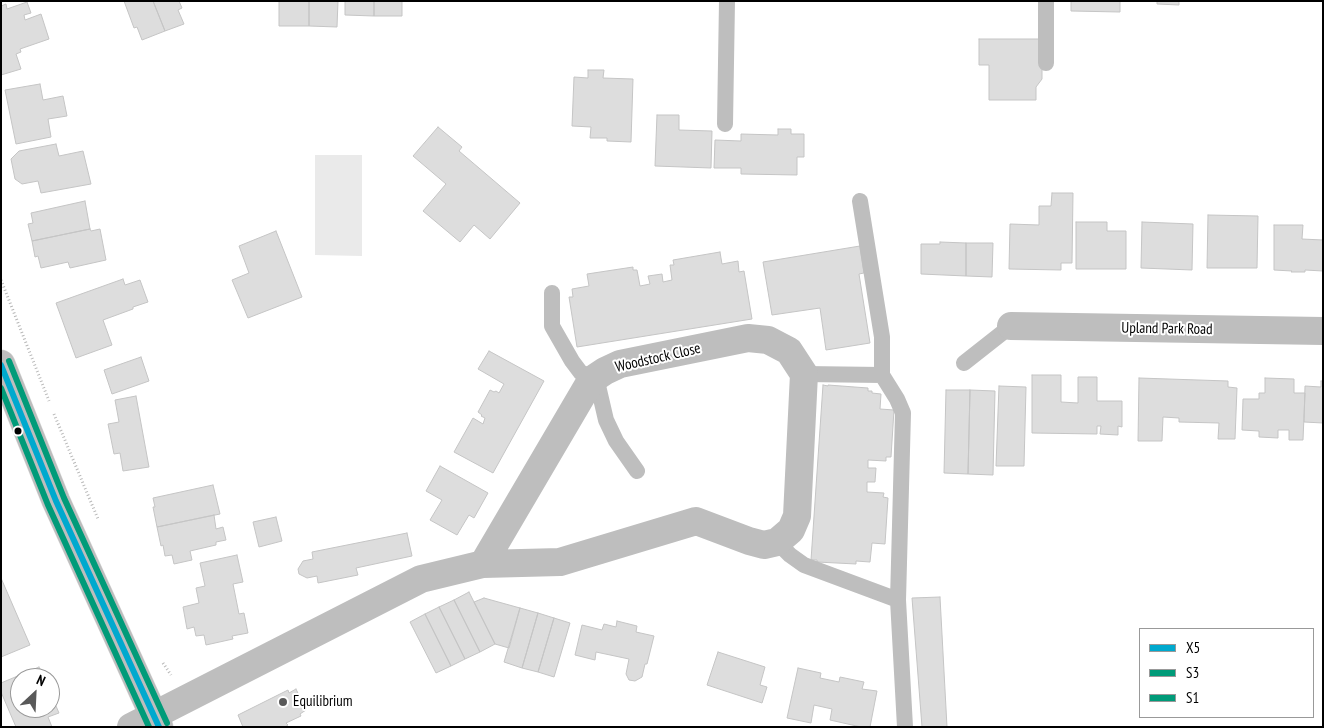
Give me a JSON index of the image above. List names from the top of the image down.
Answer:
{
  "streets": {
    "street": ["Upland Park Road", "Woodstock Close"]
  },
  "places": ["Equilibrium"],
  "lines": ["transit line S1", "transit line X5", "transit line S3"],
  "legend": ["X5", "S3", "S1"],
  "north": "top right"
}
